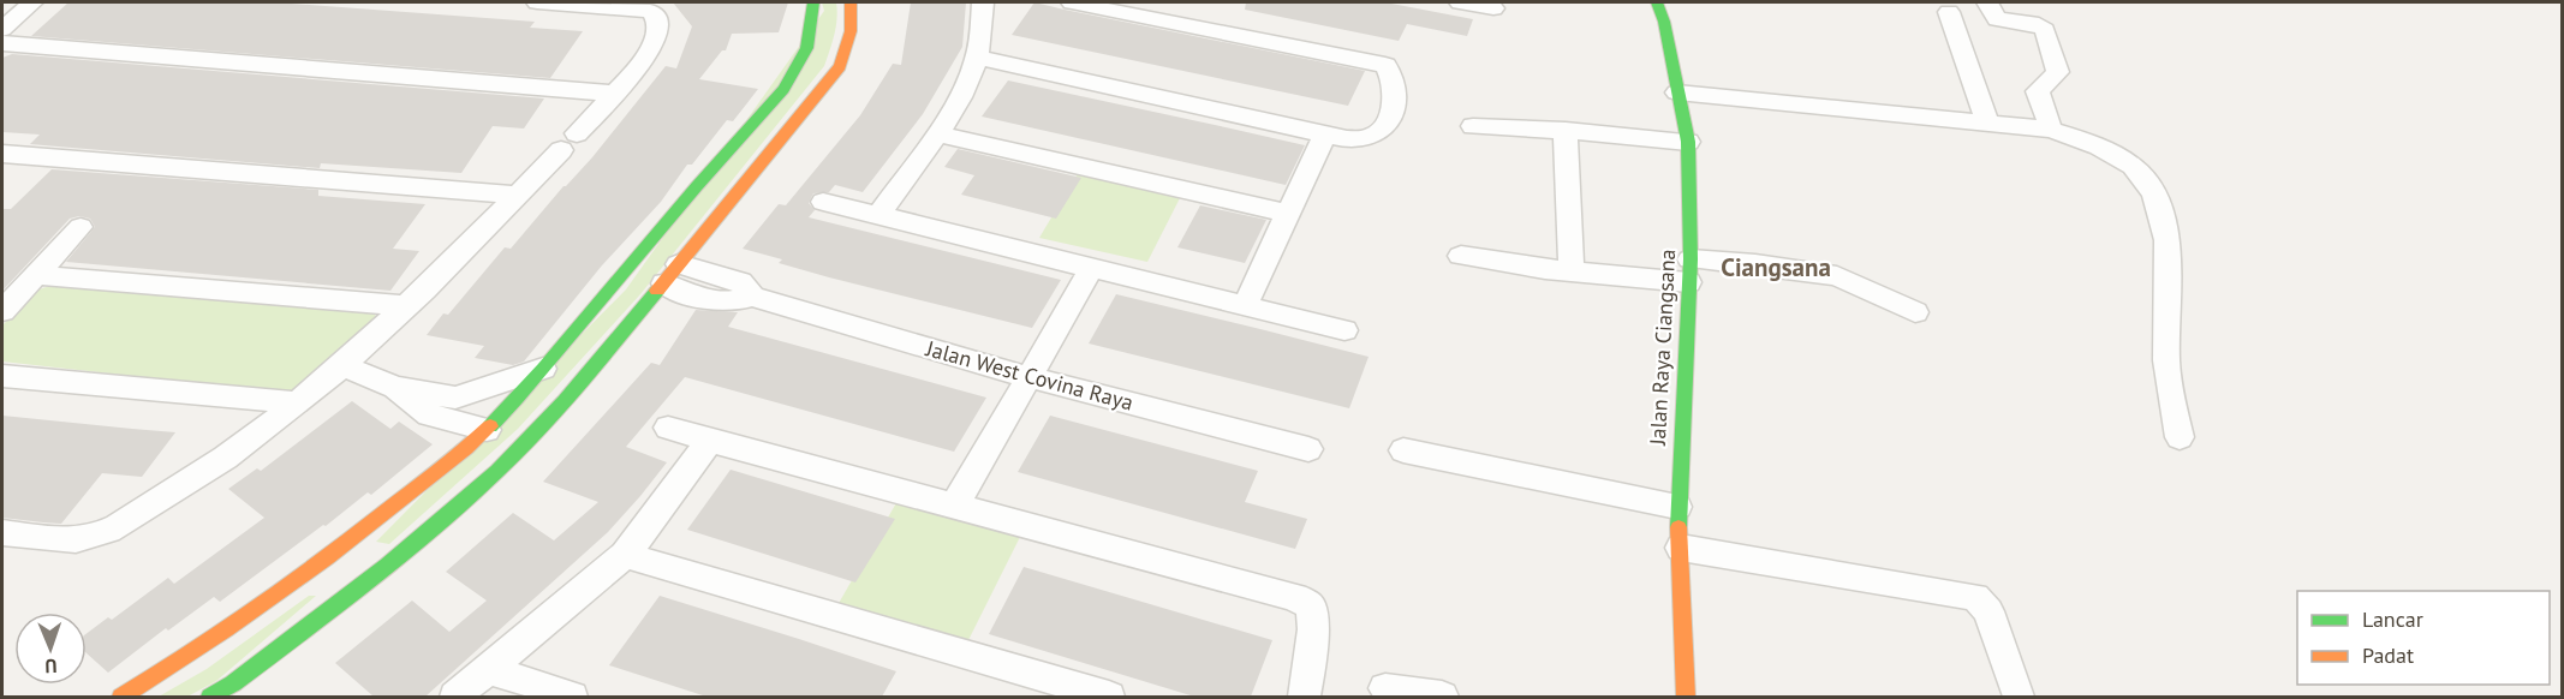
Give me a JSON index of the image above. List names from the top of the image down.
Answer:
{
  "streets": {
    "street": ["Jalan Raya Ciangsana", "Jalan West Covina Raya"]
  },
  "districts": ["Ciangsana"],
  "legend": ["Lancar", "Padat"],
  "north": "bottom"
}
